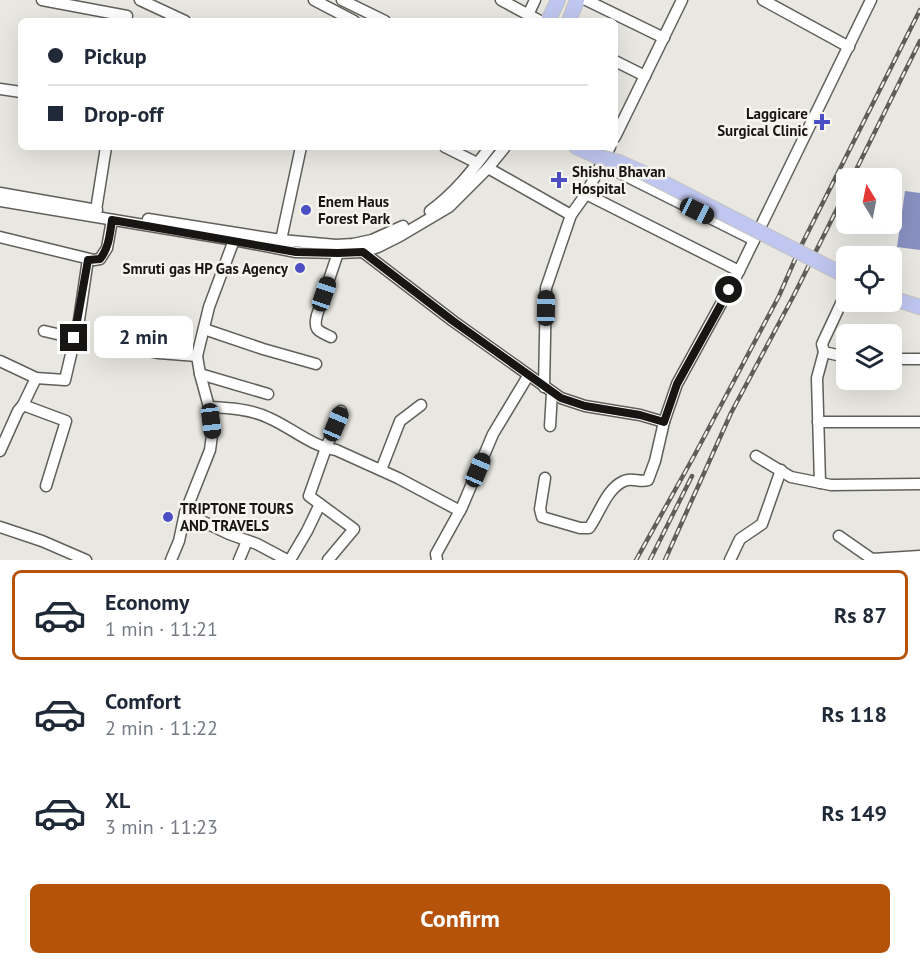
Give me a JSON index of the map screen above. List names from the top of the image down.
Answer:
{
  "places": {
    "health": ["Laggicare Surgical Clinic", "Shishu Bhavan Hospital"],
    "other": ["Enem Haus Forest Park", "Smruti gas HP Gas Agency", "TRIPTONE TOURS AND TRAVELS"]
  },
  "north": "top",
  "page": {
    "banner": ["Pickup", "Drop-off"],
    "bubble": "2 min",
    "list": [
      {
        "name": "Economy",
        "note": "1 min · 11:21",
        "value": "Rs 87"
      },
      {
        "name": "Comfort",
        "note": "2 min · 11:22",
        "value": "Rs 118"
      },
      {
        "name": "XL",
        "note": "3 min · 11:23",
        "value": "Rs 149"
      }
    ],
    "buttons": "Confirm"
  }
}
